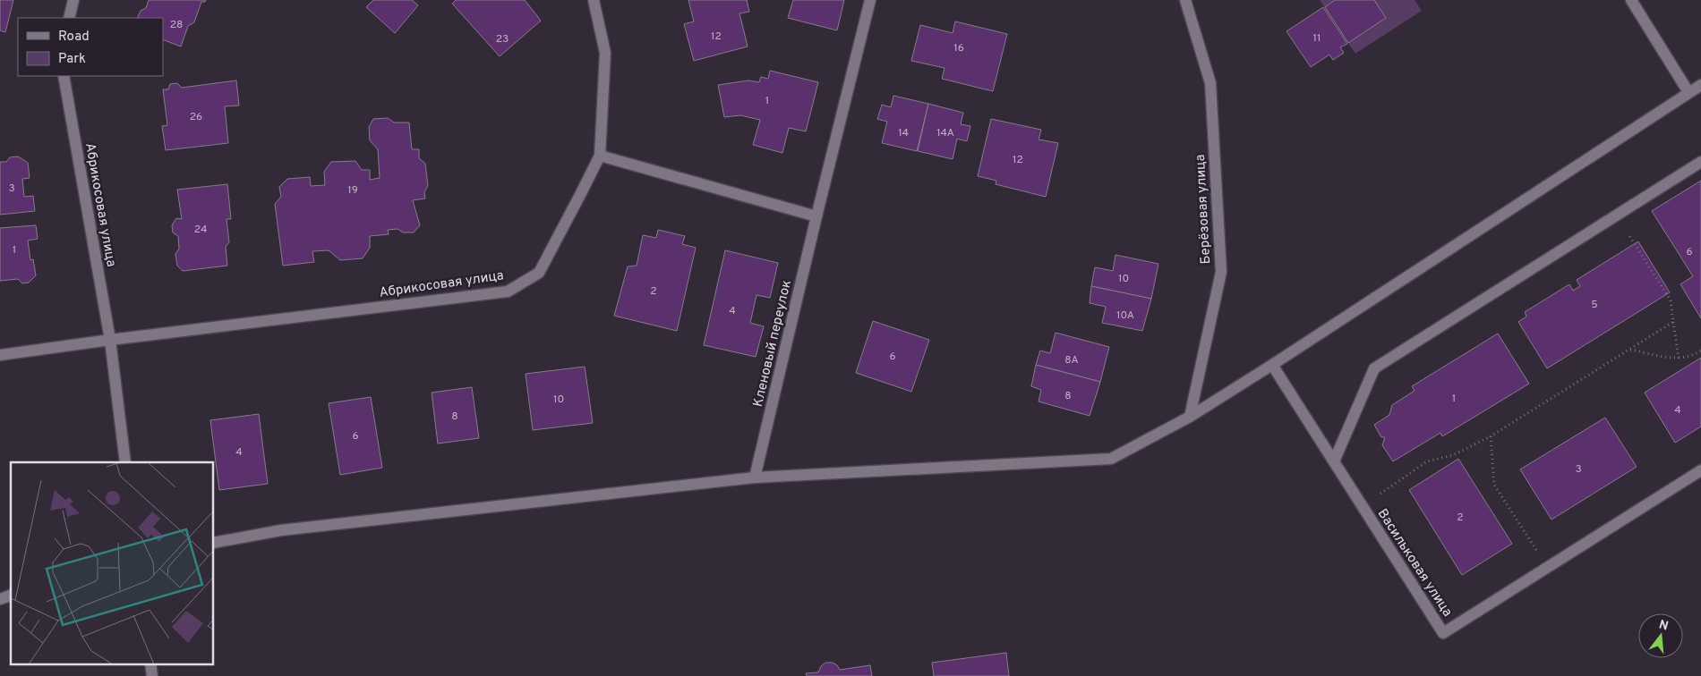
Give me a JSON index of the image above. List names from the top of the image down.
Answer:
{
  "streets": {
    "street": [
      "Абрикосовая улица",
      "Берёзовая улица",
      "Кленовый переулок",
      "Васильковая улица"
    ]
  },
  "house_numbers": [
    "28",
    "12",
    "11",
    "23",
    "16",
    "1",
    "26",
    "14",
    "14А",
    "12",
    "3",
    "19",
    "24",
    "1",
    "6",
    "10",
    "2",
    "5",
    "4",
    "10А",
    "6",
    "8А",
    "8",
    "1",
    "10",
    "4",
    "8",
    "6",
    "4",
    "3",
    "2"
  ],
  "legend": ["Road", "Park"],
  "north": "top"
}
